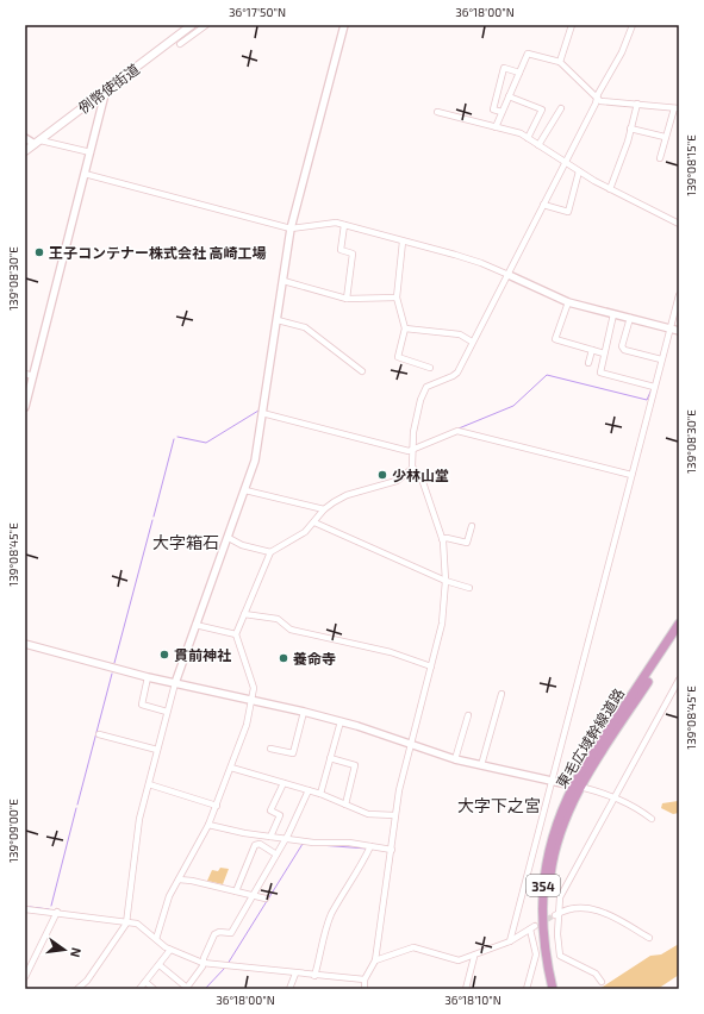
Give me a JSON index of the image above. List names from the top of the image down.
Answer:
{
  "streets": {
    "highway": ["東毛広域幹線道路", "354"],
    "main road": ["例幣使街道"]
  },
  "districts": ["大字箱石", "大字下之宮"],
  "places": [
    "王子コンテナー株式会社 高崎工場",
    "少林山堂",
    "貫前神社",
    "養命寺"
  ],
  "north": "right",
  "coordinates": [
    "36°17'50\"N",
    "36°18'00\"N",
    "139°08'15\"E",
    "139°08'30\"E",
    "139°08'45\"E",
    "139°09'00\"E",
    "36°18'10\"N"
  ]
}
